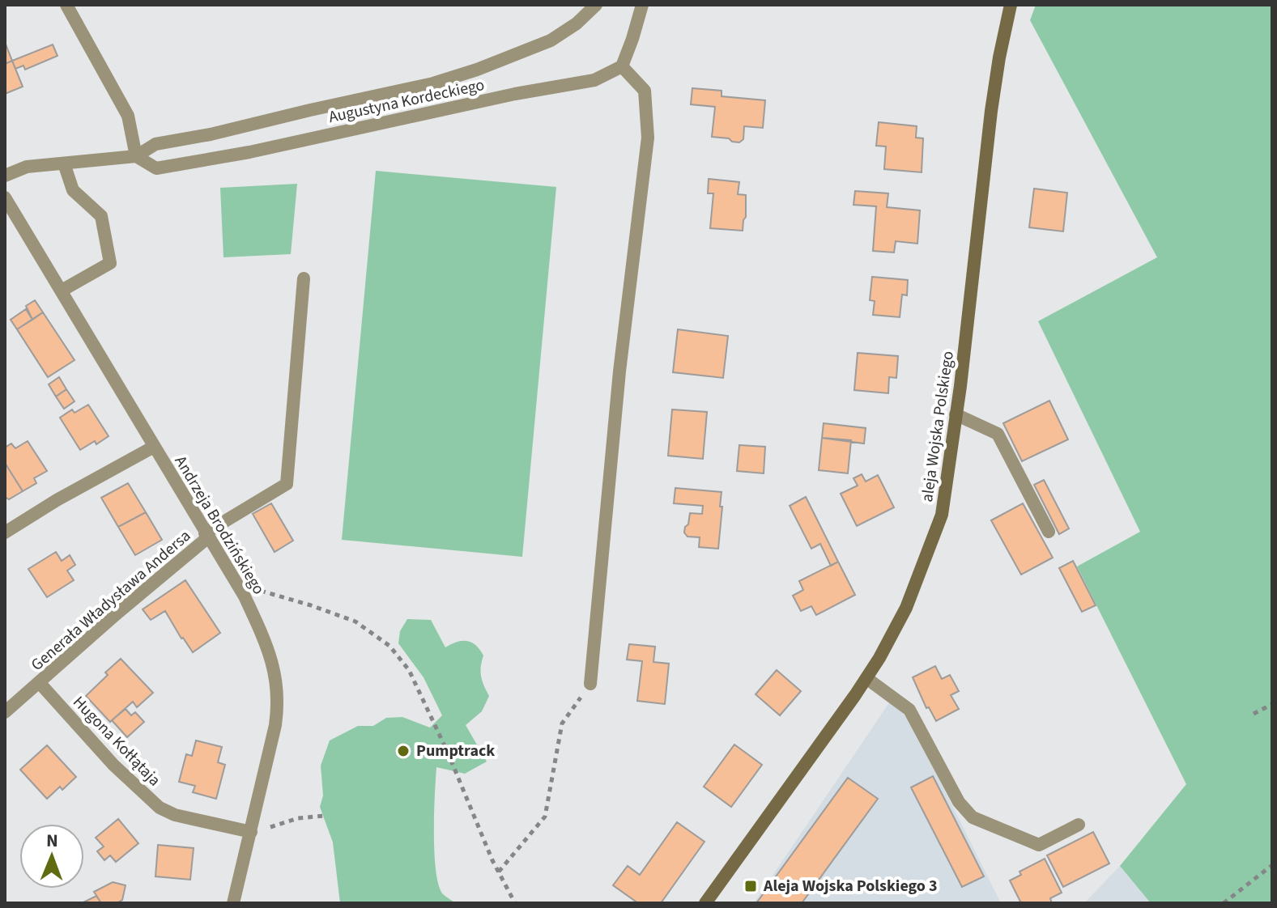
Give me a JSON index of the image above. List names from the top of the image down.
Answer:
{
  "streets": {
    "street": [
      "Augustyna Kordeckiego",
      "aleja Wojska Polskiego",
      "Andrzeja Brodzińskiego",
      "Generała Władysława Andersa",
      "Hugona Kołłątaja"
    ]
  },
  "crossings": [
    ["Andrzeja Brodzińskiego", "Generała Władysława Andersa"],
    ["Andrzeja Brodzińskiego", "Hugona Kołłątaja"],
    ["Generała Władysława Andersa", "Hugona Kołłątaja"]
  ],
  "places": {
    "other": ["Pumptrack"],
    "transit": ["Aleja Wojska Polskiego 3"]
  },
  "north": "top"
}
